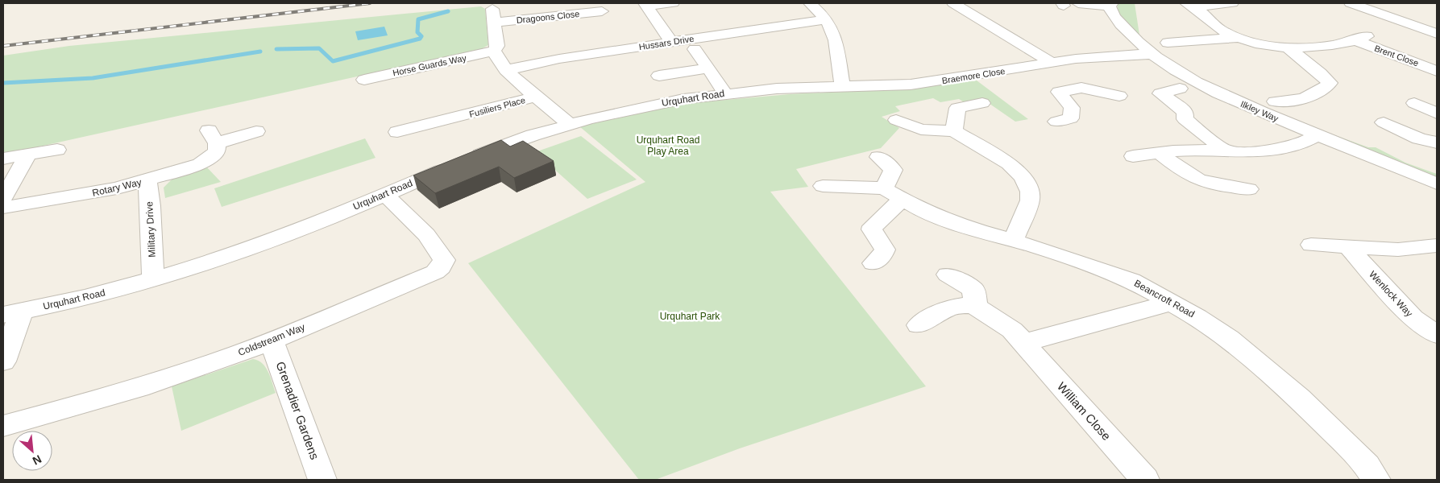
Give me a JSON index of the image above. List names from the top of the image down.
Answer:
{
  "streets": {
    "street": [
      "Dragoons Close",
      "Hussars Drive",
      "Brent Close",
      "Horse Guards Way",
      "Braemore Close",
      "Urquhart Road",
      "Fusiliers Place",
      "Ilkley Way",
      "Rotary Way",
      "Military Drive",
      "Wenlock Way",
      "Beancroft Road",
      "Coldstream Way",
      "Grenadier Gardens",
      "William Close"
    ]
  },
  "crossings": [
    ["Dragoons Close", "Horse Guards Way"],
    ["Braemore Close", "Urquhart Road"],
    ["Braemore Close", "Ilkley Way"],
    ["Urquhart Road", "Military Drive"],
    ["Urquhart Road", "Coldstream Way"],
    ["Rotary Way", "Military Drive"],
    ["Coldstream Way", "Grenadier Gardens"]
  ],
  "parks": ["Urquhart Road Play Area", "Urquhart Park"],
  "north": "bottom right"
}
